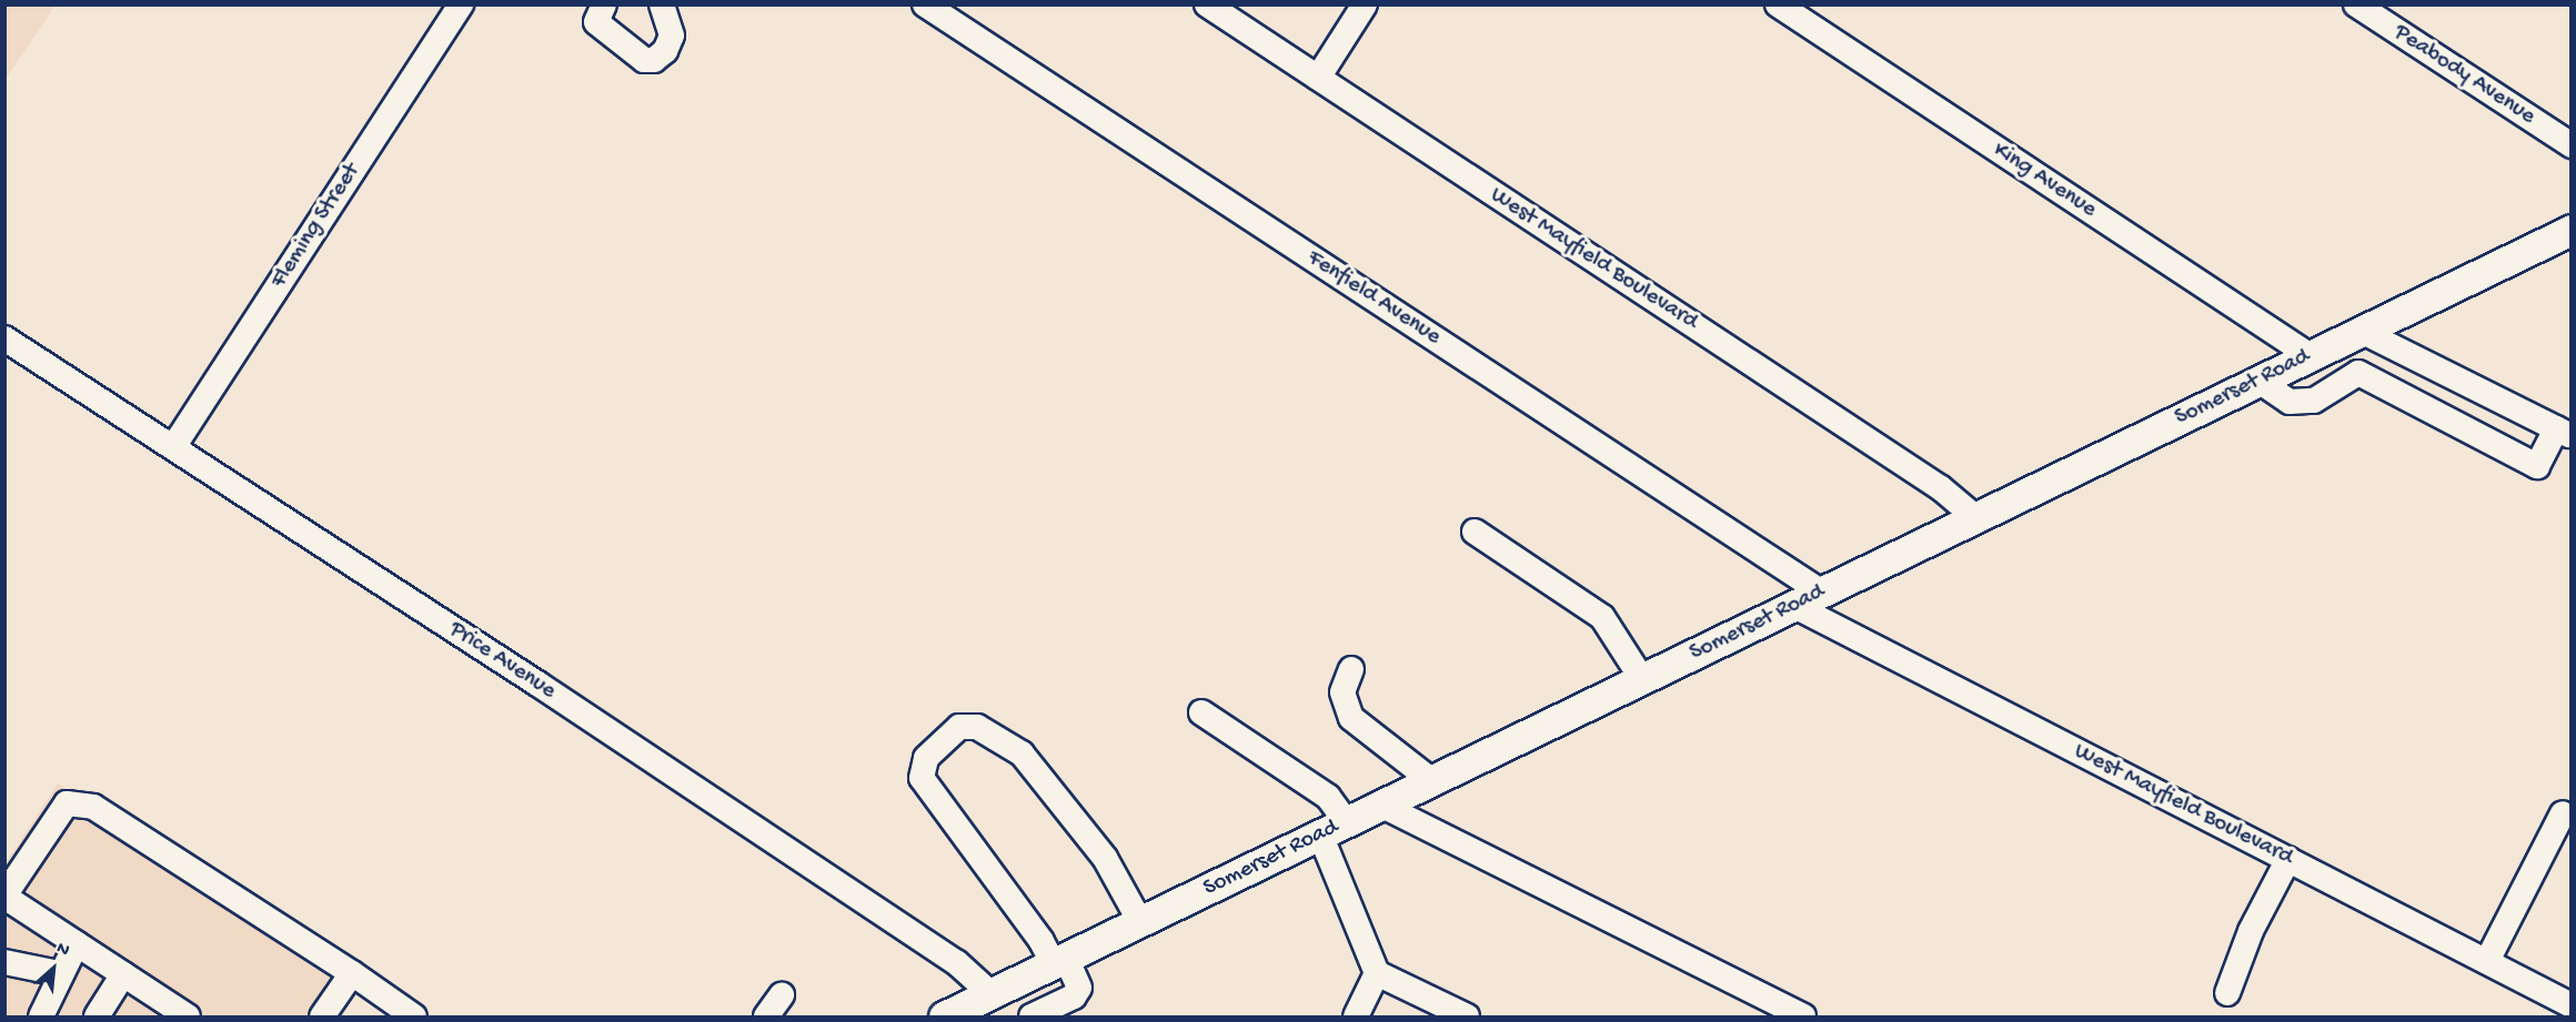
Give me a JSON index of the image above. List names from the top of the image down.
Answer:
{
  "streets": {
    "main road": ["Somerset Road"],
    "street": [
      "Peabody Avenue",
      "King Avenue",
      "Fleming Street",
      "West Mayfield Boulevard",
      "Fenfield Avenue",
      "Price Avenue"
    ]
  },
  "crossings": [
    ["King Avenue", "Somerset Road"],
    ["Fleming Street", "Price Avenue"],
    ["West Mayfield Boulevard", "Somerset Road"],
    ["Fenfield Avenue", "Somerset Road"],
    ["Somerset Road", "Price Avenue"]
  ],
  "north": "top right"
}
